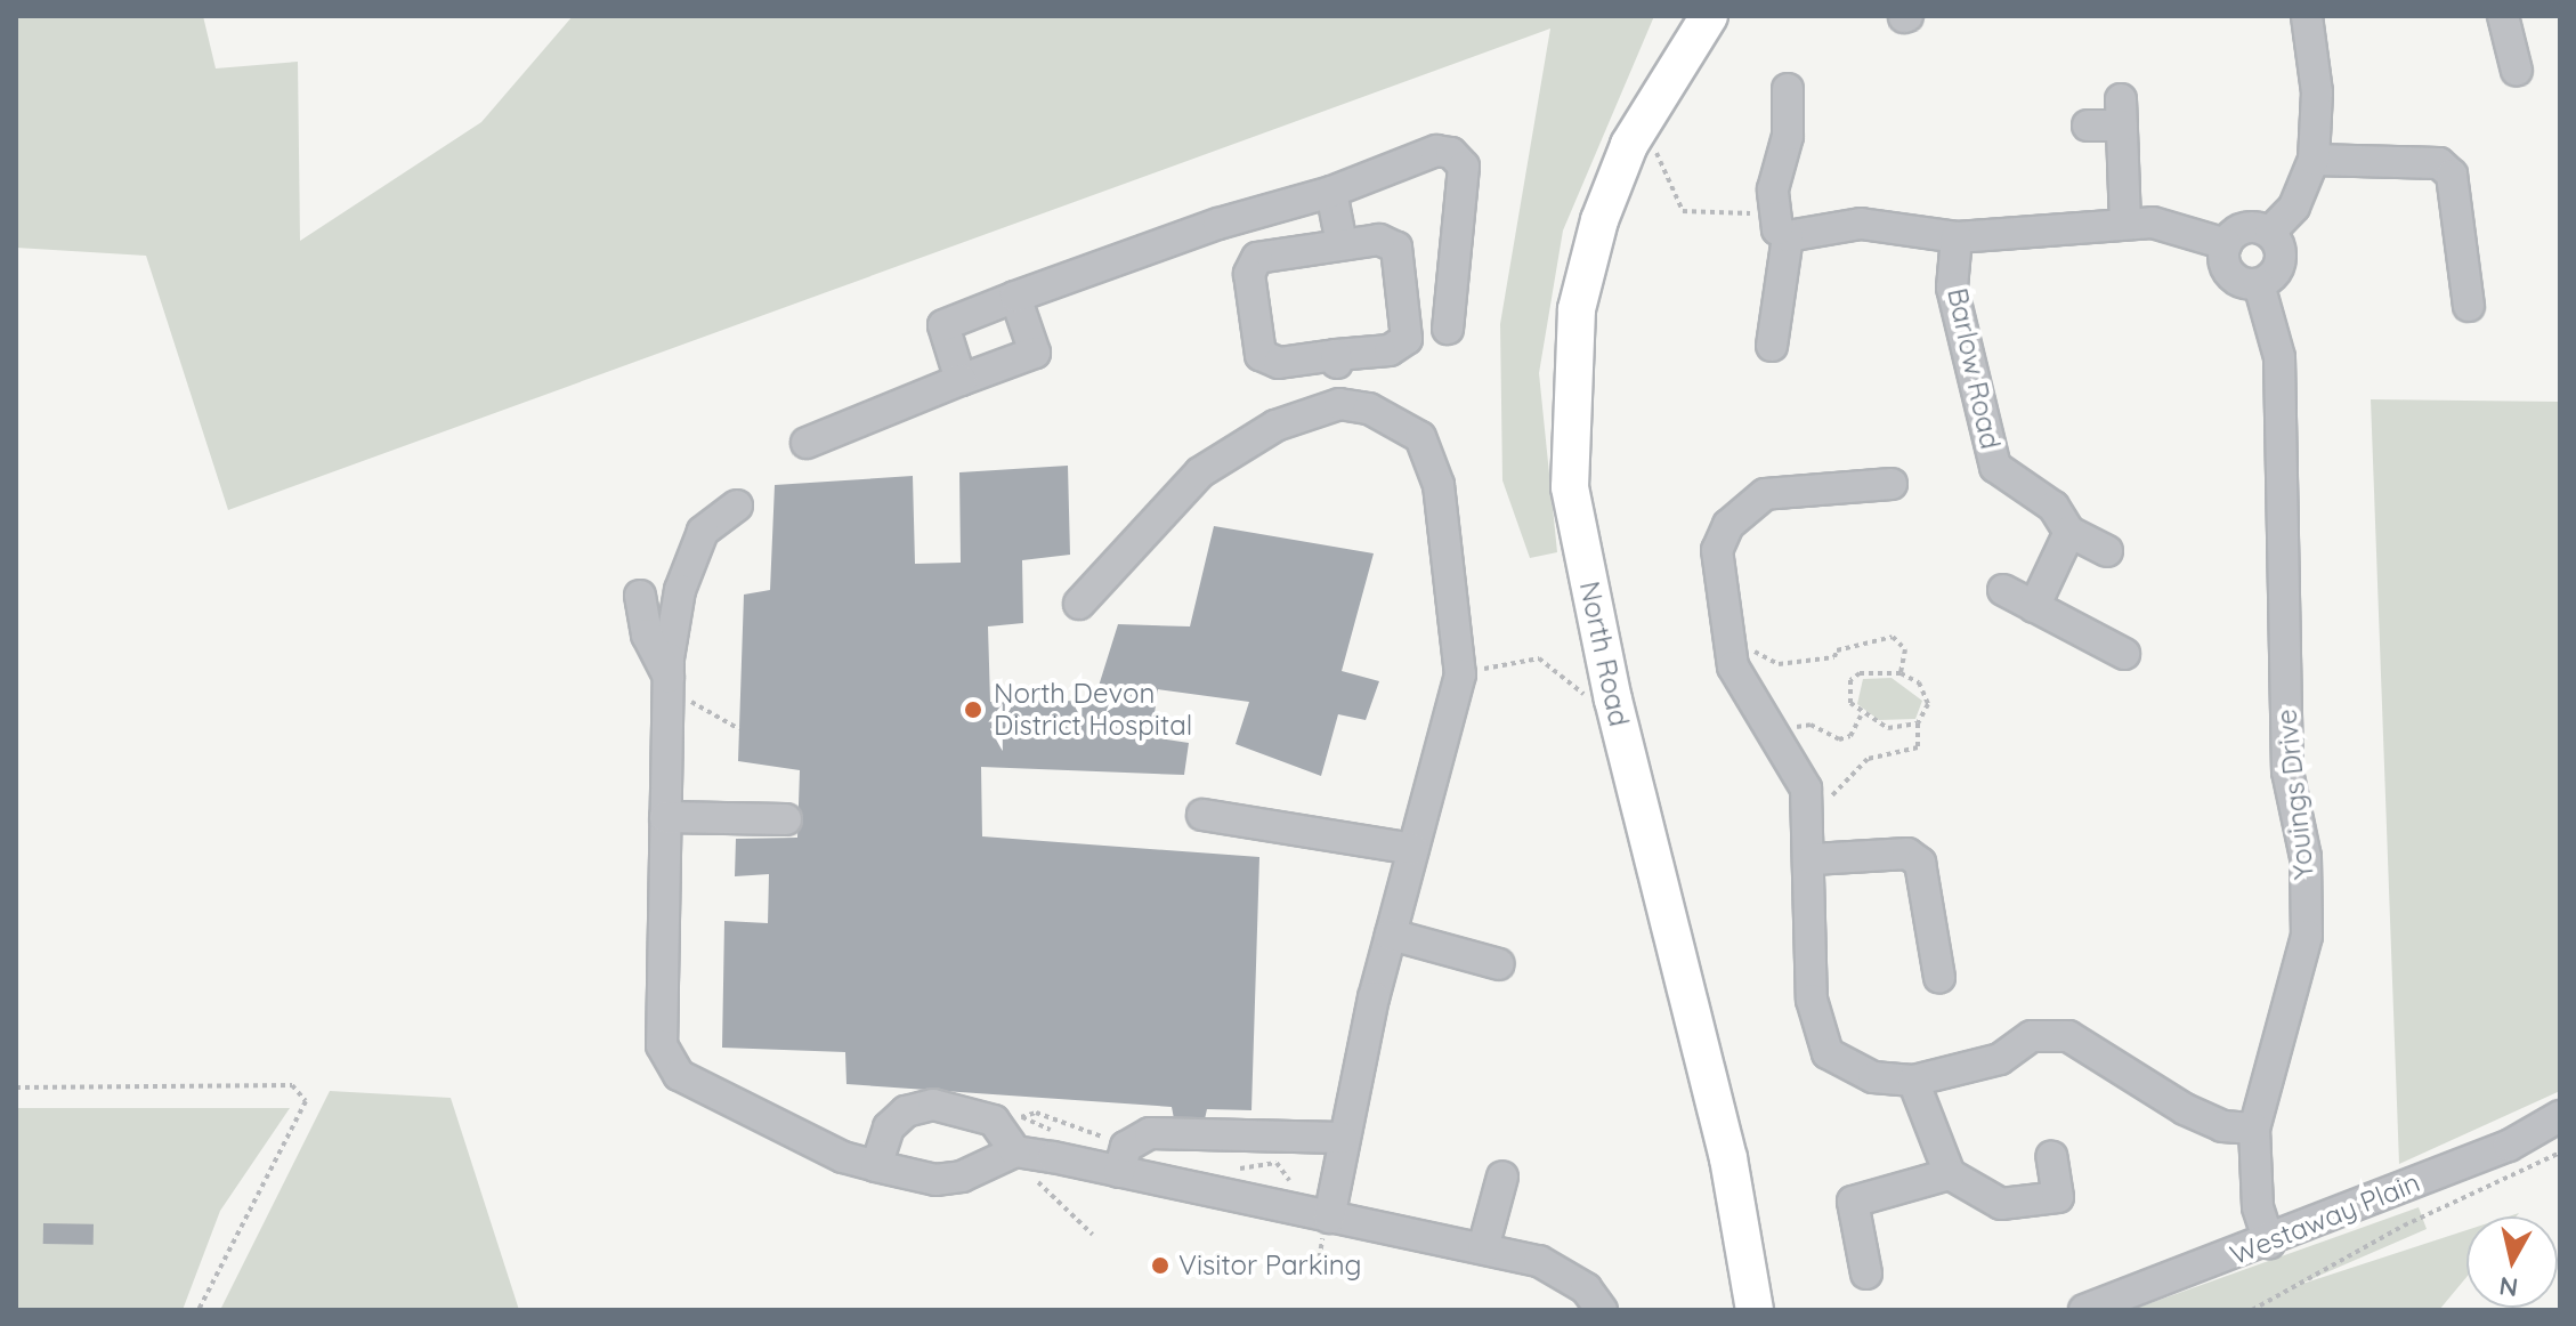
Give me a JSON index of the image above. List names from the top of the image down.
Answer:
{
  "streets": {
    "main road": ["North Road"],
    "street": ["Barlow Road", "Youings Drive", "Westaway Plain"]
  },
  "crossings": [
    ["Youings Drive", "Westaway Plain"]
  ],
  "places": ["North Devon District Hospital", "Visitor Parking"],
  "north": "bottom"
}
